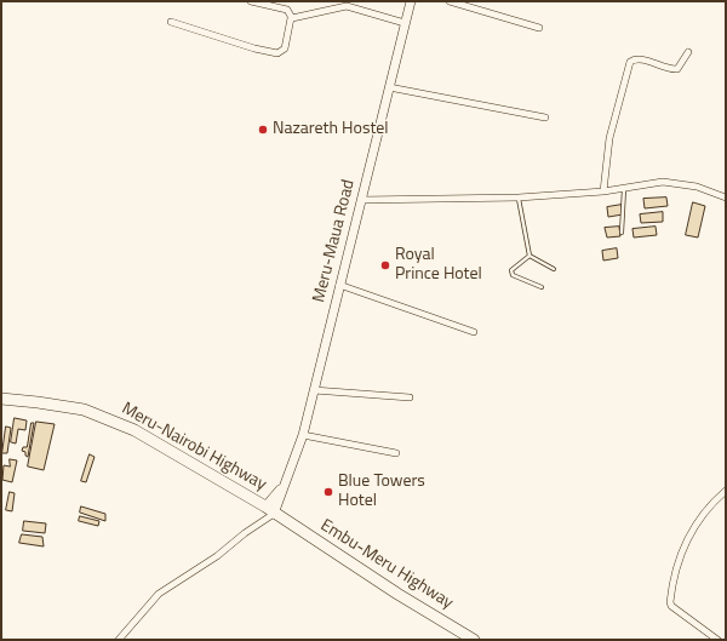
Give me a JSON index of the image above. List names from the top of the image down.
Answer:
{
  "streets": {
    "highway": ["Meru-Nairobi Highway", "Embu-Meru Highway"],
    "main road": ["Meru-Maua Road"]
  },
  "crossings": [
    ["Meru-Maua Road", "Meru-Nairobi Highway"],
    ["Meru-Maua Road", "Embu-Meru Highway"],
    ["Meru-Nairobi Highway", "Embu-Meru Highway"]
  ],
  "places": ["Nazareth Hostel", "Royal Prince Hotel", "Blue Towers Hotel"]
}
